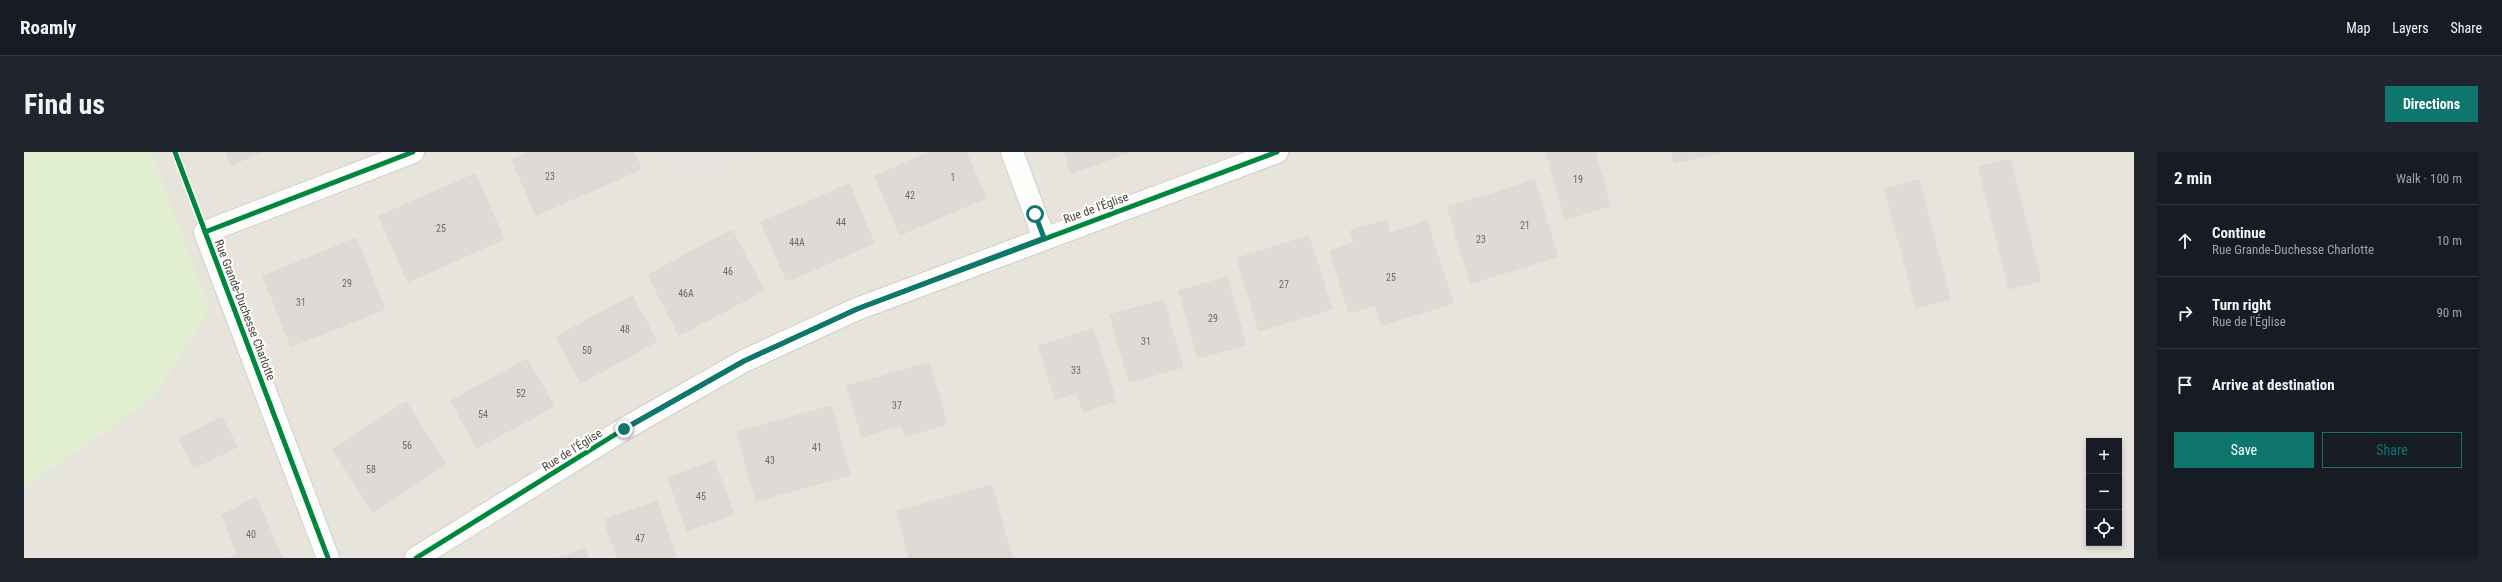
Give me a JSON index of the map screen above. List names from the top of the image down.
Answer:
{
  "streets": {
    "street": ["Rue de l'Église", "Rue Grande-Duchesse Charlotte"]
  },
  "house_numbers": [
    "23",
    "1",
    "19",
    "42",
    "44",
    "21",
    "25",
    "23",
    "44A",
    "46",
    "25",
    "29",
    "27",
    "46A",
    "31",
    "29",
    "48",
    "31",
    "50",
    "33",
    "52",
    "37",
    "54",
    "56",
    "41",
    "43",
    "58",
    "45",
    "40",
    "47"
  ],
  "page": {
    "header": "Roamly",
    "nav": ["Map", "Layers", "Share"],
    "buttons": [
      "Directions",
      ["Save", "Share"]
    ],
    "title": "Find us",
    "heading": ["2 min", "Walk · 100 m"],
    "list": [
      ["Continue", "Rue Grande-Duchesse Charlotte", "10 m"],
      ["Turn right", "Rue de l'Église", "90 m"],
      "Arrive at destination"
    ],
    "map_buttons": ["+", "−"]
  }
}
